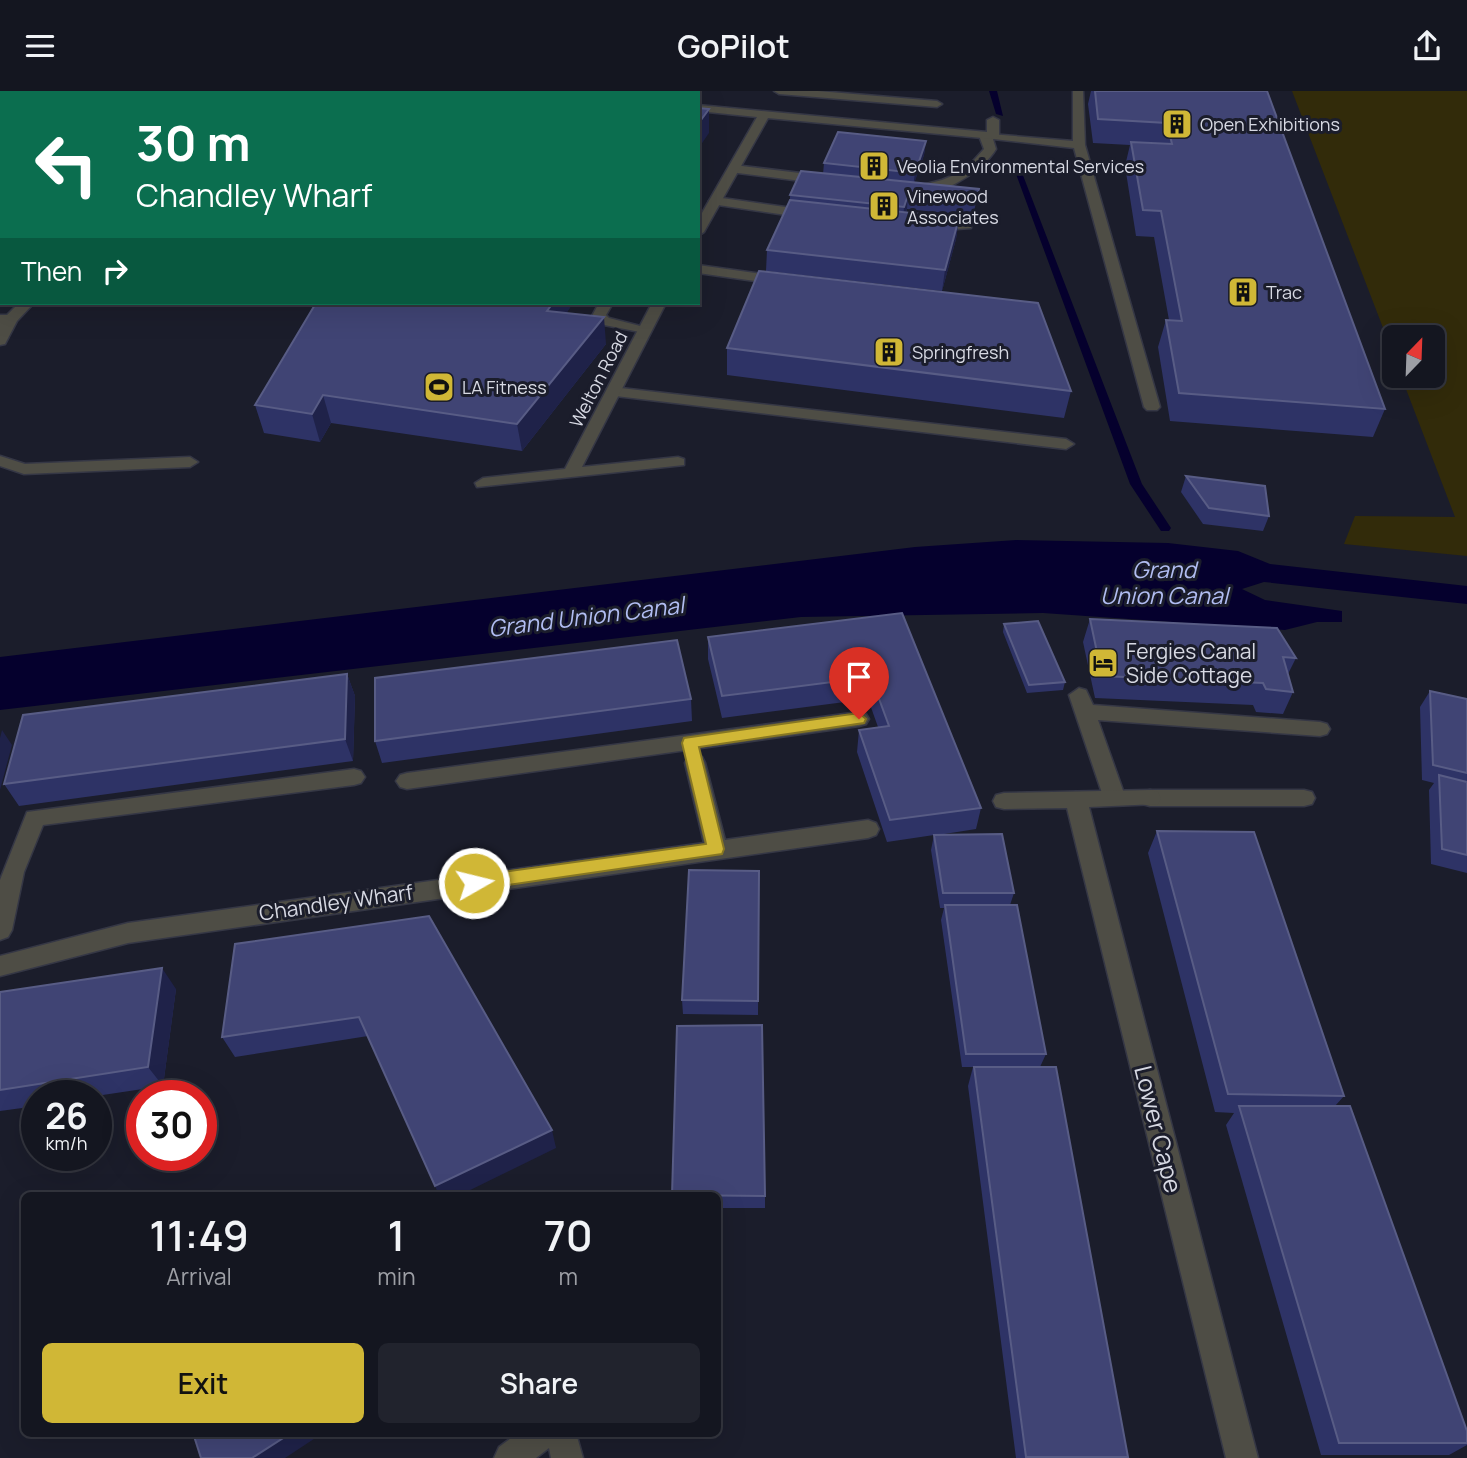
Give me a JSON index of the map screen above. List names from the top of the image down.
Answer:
{
  "streets": {
    "street": ["Welton Road", "Chandley Wharf", "Lower Cape"]
  },
  "water": ["Grand Union Canal"],
  "places": {
    "building": [
      "Open Exhibitions",
      "Veolia Environmental Services",
      "Vinewood Associates",
      "Trac",
      "Springfresh"
    ],
    "sports": ["LA Fitness"],
    "hotel": ["Fergies Canal Side Cottage"]
  },
  "north": "top right",
  "page": {
    "header": "GoPilot",
    "turn": ["30 m", "Chandley Wharf"],
    "then": "Then",
    "speed": "26 km/h",
    "limit": "30",
    "eta": [
      "11:49",
      "Arrival",
      "1",
      "min",
      "70",
      "m"
    ],
    "buttons": ["Exit", "Share"]
  }
}
